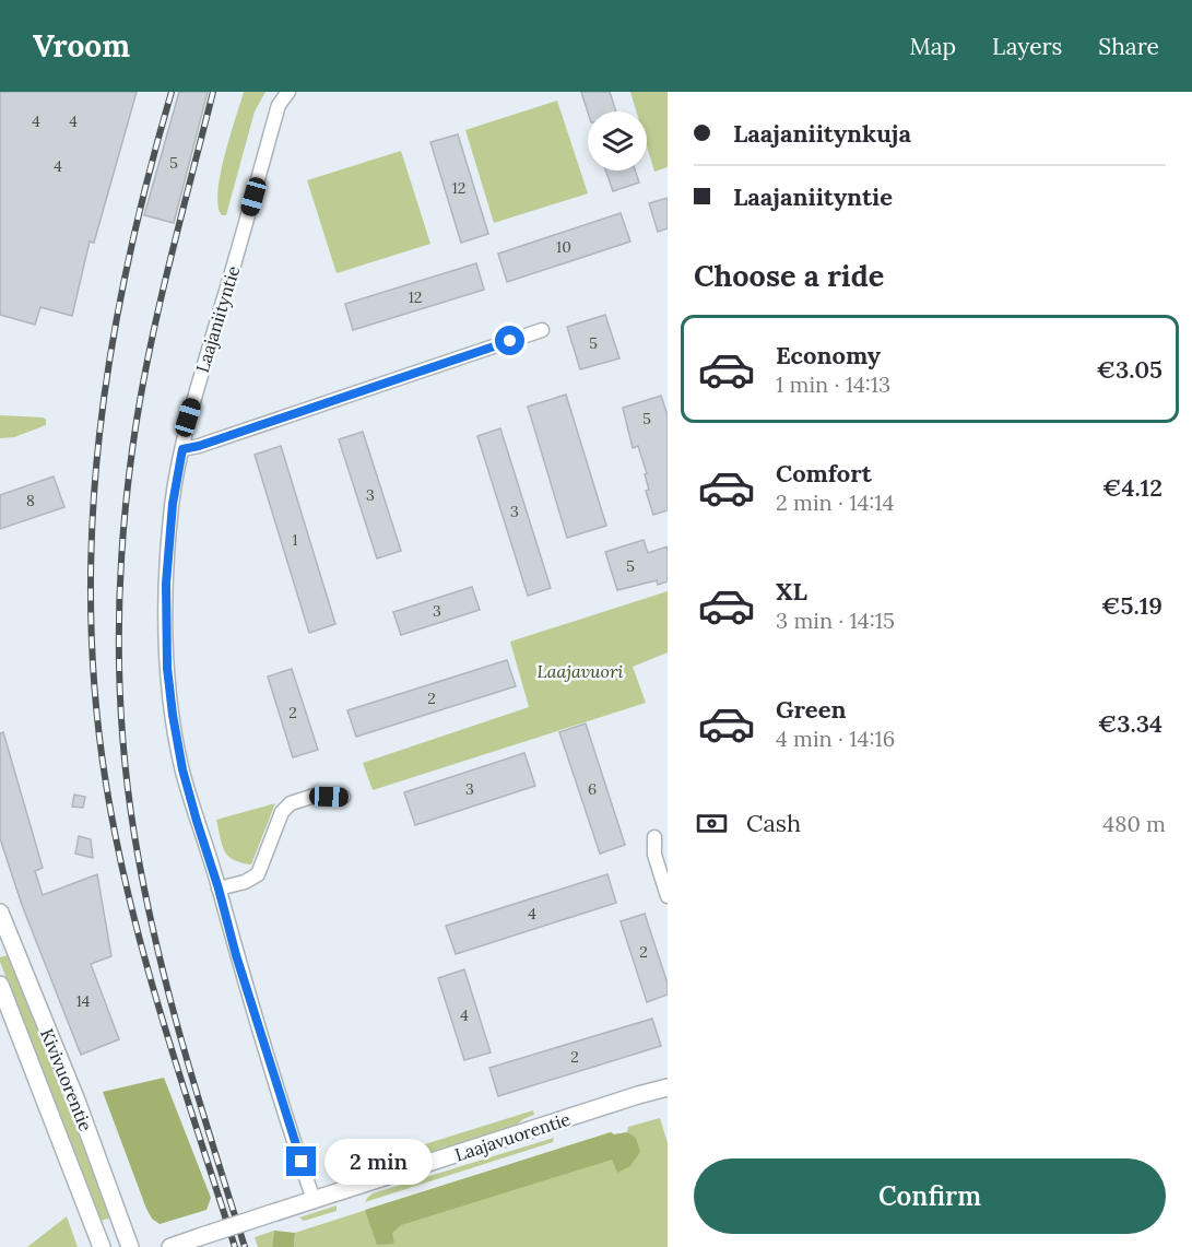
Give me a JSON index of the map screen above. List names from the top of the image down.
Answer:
{
  "streets": {
    "street": ["Laajaniityntie", "Kivivuorentie", "Laajavuorentie"]
  },
  "crossings": [
    ["Laajaniityntie", "Laajavuorentie"]
  ],
  "parks": ["Laajavuori"],
  "house_numbers": [
    "4",
    "4",
    "5",
    "4",
    "12",
    "10",
    "12",
    "5",
    "5",
    "3",
    "8",
    "3",
    "1",
    "5",
    "3",
    "2",
    "2",
    "3",
    "6",
    "4",
    "2",
    "14",
    "4",
    "2"
  ],
  "page": {
    "header": "Vroom",
    "nav": ["Map", "Layers", "Share"],
    "banner": ["Laajaniitynkuja", "Laajaniityntie"],
    "heading": "Choose a ride",
    "list": [
      {
        "name": "Economy",
        "note": "1 min · 14:13",
        "value": "€3.05"
      },
      {
        "name": "Comfort",
        "note": "2 min · 14:14",
        "value": "€4.12"
      },
      {
        "name": "XL",
        "note": "3 min · 14:15",
        "value": "€5.19"
      },
      {
        "name": "Green",
        "note": "4 min · 14:16",
        "value": "€3.34"
      }
    ],
    "pay": ["Cash", "480 m"],
    "bubble": "2 min",
    "buttons": "Confirm"
  }
}
